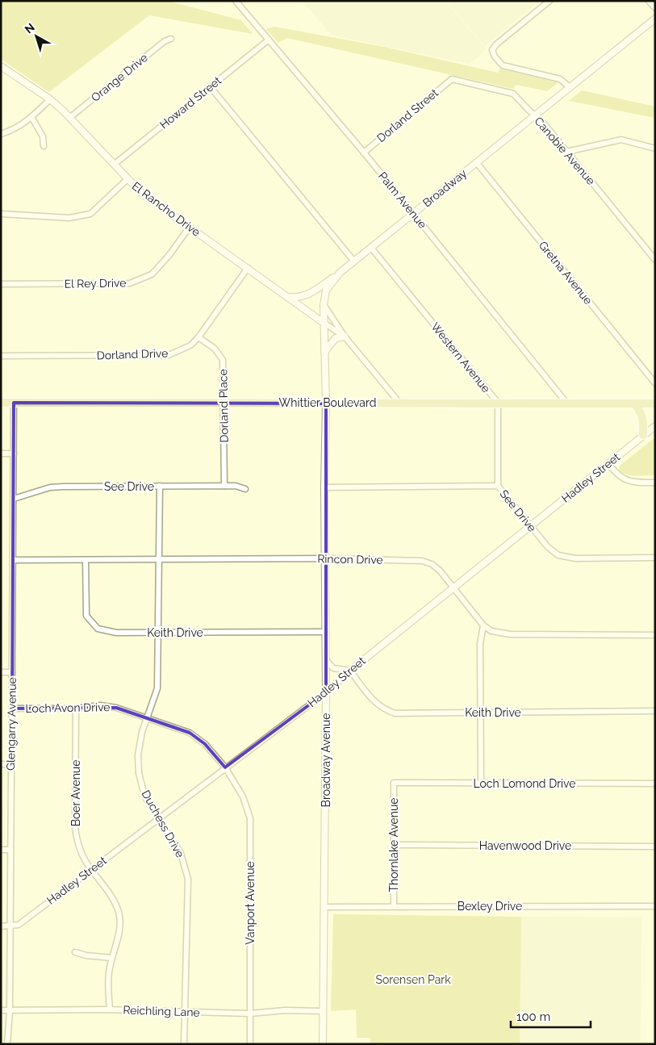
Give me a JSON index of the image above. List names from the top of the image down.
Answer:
{
  "streets": {
    "main road": ["Whittier Boulevard"],
    "street": [
      "Orange Drive",
      "Howard Street",
      "Dorland Street",
      "Canobie Avenue",
      "Broadway",
      "Palm Avenue",
      "El Rancho Drive",
      "Gretna Avenue",
      "El Rey Drive",
      "Dorland Drive",
      "Western Avenue",
      "Dorland Place",
      "Hadley Street",
      "See Drive",
      "Rincon Drive",
      "Keith Drive",
      "Loch Avon Drive",
      "Glengarry Avenue",
      "Broadway Avenue",
      "Loch Lomond Drive",
      "Boer Avenue",
      "Duchess Drive",
      "Thornlake Avenue",
      "Havenwood Drive",
      "Vanport Avenue",
      "Bexley Drive",
      "Reichling Lane"
    ]
  },
  "crossings": [
    ["Orange Drive", "El Rancho Drive"],
    ["Howard Street", "Palm Avenue"],
    ["Howard Street", "El Rancho Drive"],
    ["Dorland Street", "Canobie Avenue"],
    ["Dorland Street", "Palm Avenue"],
    ["Canobie Avenue", "Broadway"],
    ["Broadway", "Palm Avenue"],
    ["Broadway", "El Rancho Drive"],
    ["Broadway", "Gretna Avenue"],
    ["Broadway", "Western Avenue"],
    ["Broadway", "Whittier Boulevard"],
    ["Broadway", "Broadway Avenue"],
    ["Palm Avenue", "Whittier Boulevard"],
    ["El Rancho Drive", "El Rey Drive"],
    ["El Rancho Drive", "Dorland Drive"],
    ["El Rancho Drive", "Whittier Boulevard"],
    ["Dorland Drive", "Dorland Place"],
    ["Western Avenue", "Whittier Boulevard"],
    ["Western Avenue", "See Drive"],
    ["Whittier Boulevard", "Dorland Place"],
    ["Whittier Boulevard", "Glengarry Avenue"],
    ["Whittier Boulevard", "Broadway Avenue"],
    ["Dorland Place", "See Drive"],
    ["Hadley Street", "See Drive"],
    ["Hadley Street", "Rincon Drive"],
    ["Hadley Street", "Keith Drive"],
    ["Hadley Street", "Loch Avon Drive"],
    ["Hadley Street", "Glengarry Avenue"],
    ["Hadley Street", "Broadway Avenue"],
    ["Hadley Street", "Boer Avenue"],
    ["Hadley Street", "Duchess Drive"],
    ["Hadley Street", "Vanport Avenue"],
    ["See Drive", "Glengarry Avenue"],
    ["See Drive", "Broadway Avenue"],
    ["See Drive", "Duchess Drive"],
    ["Rincon Drive", "Keith Drive"],
    ["Rincon Drive", "Glengarry Avenue"],
    ["Rincon Drive", "Broadway Avenue"],
    ["Rincon Drive", "Duchess Drive"],
    ["Keith Drive", "Broadway Avenue"],
    ["Keith Drive", "Duchess Drive"],
    ["Loch Avon Drive", "Glengarry Avenue"],
    ["Loch Avon Drive", "Boer Avenue"],
    ["Loch Avon Drive", "Duchess Drive"],
    ["Loch Avon Drive", "Vanport Avenue"],
    ["Glengarry Avenue", "Reichling Lane"],
    ["Broadway Avenue", "Bexley Drive"],
    ["Broadway Avenue", "Reichling Lane"],
    ["Loch Lomond Drive", "Thornlake Avenue"],
    ["Boer Avenue", "Reichling Lane"],
    ["Duchess Drive", "Reichling Lane"],
    ["Thornlake Avenue", "Havenwood Drive"],
    ["Thornlake Avenue", "Bexley Drive"],
    ["Vanport Avenue", "Reichling Lane"]
  ],
  "parks": ["Sorensen Park"],
  "scale_bar": "100 m",
  "north": "top left"
}
